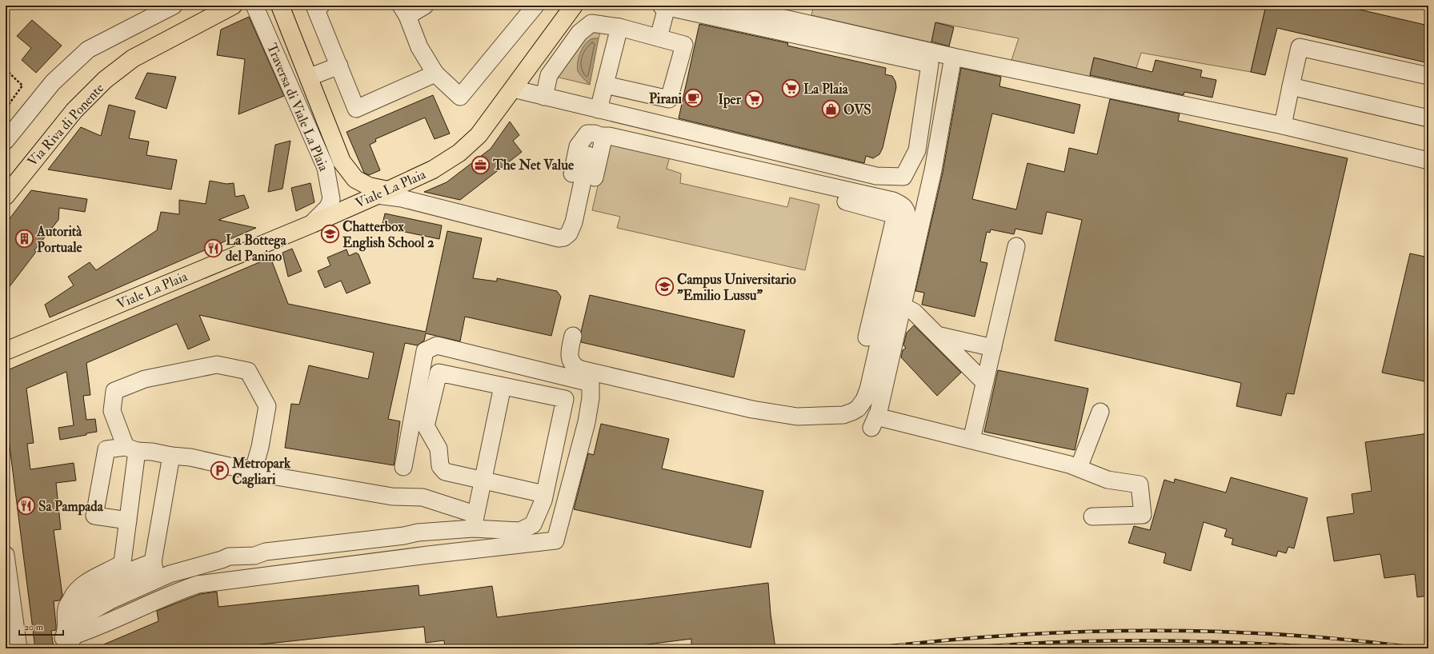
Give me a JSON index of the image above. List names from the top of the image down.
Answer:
{
  "streets": {
    "main road": ["Traversa di Viale La Plaia", "Via Riva di Ponente", "Viale La Plaia"]
  },
  "crossings": [
    ["Traversa di Viale La Plaia", "Viale La Plaia"]
  ],
  "places": {
    "supermarket": ["La Plaia", "Iper"],
    "cafe": ["Pirani"],
    "shop": ["OVS"],
    "office": ["The Net Value"],
    "school or university": ["Chatterbox English School 2", "Campus Universitario \"Emilio Lussu\""],
    "building": ["Autorità Portuale"],
    "restaurant": ["La Bottega del Panino", "Sa Pampada"],
    "parking": ["Metropark Cagliari"]
  },
  "scale_bar": "20 m"
}
